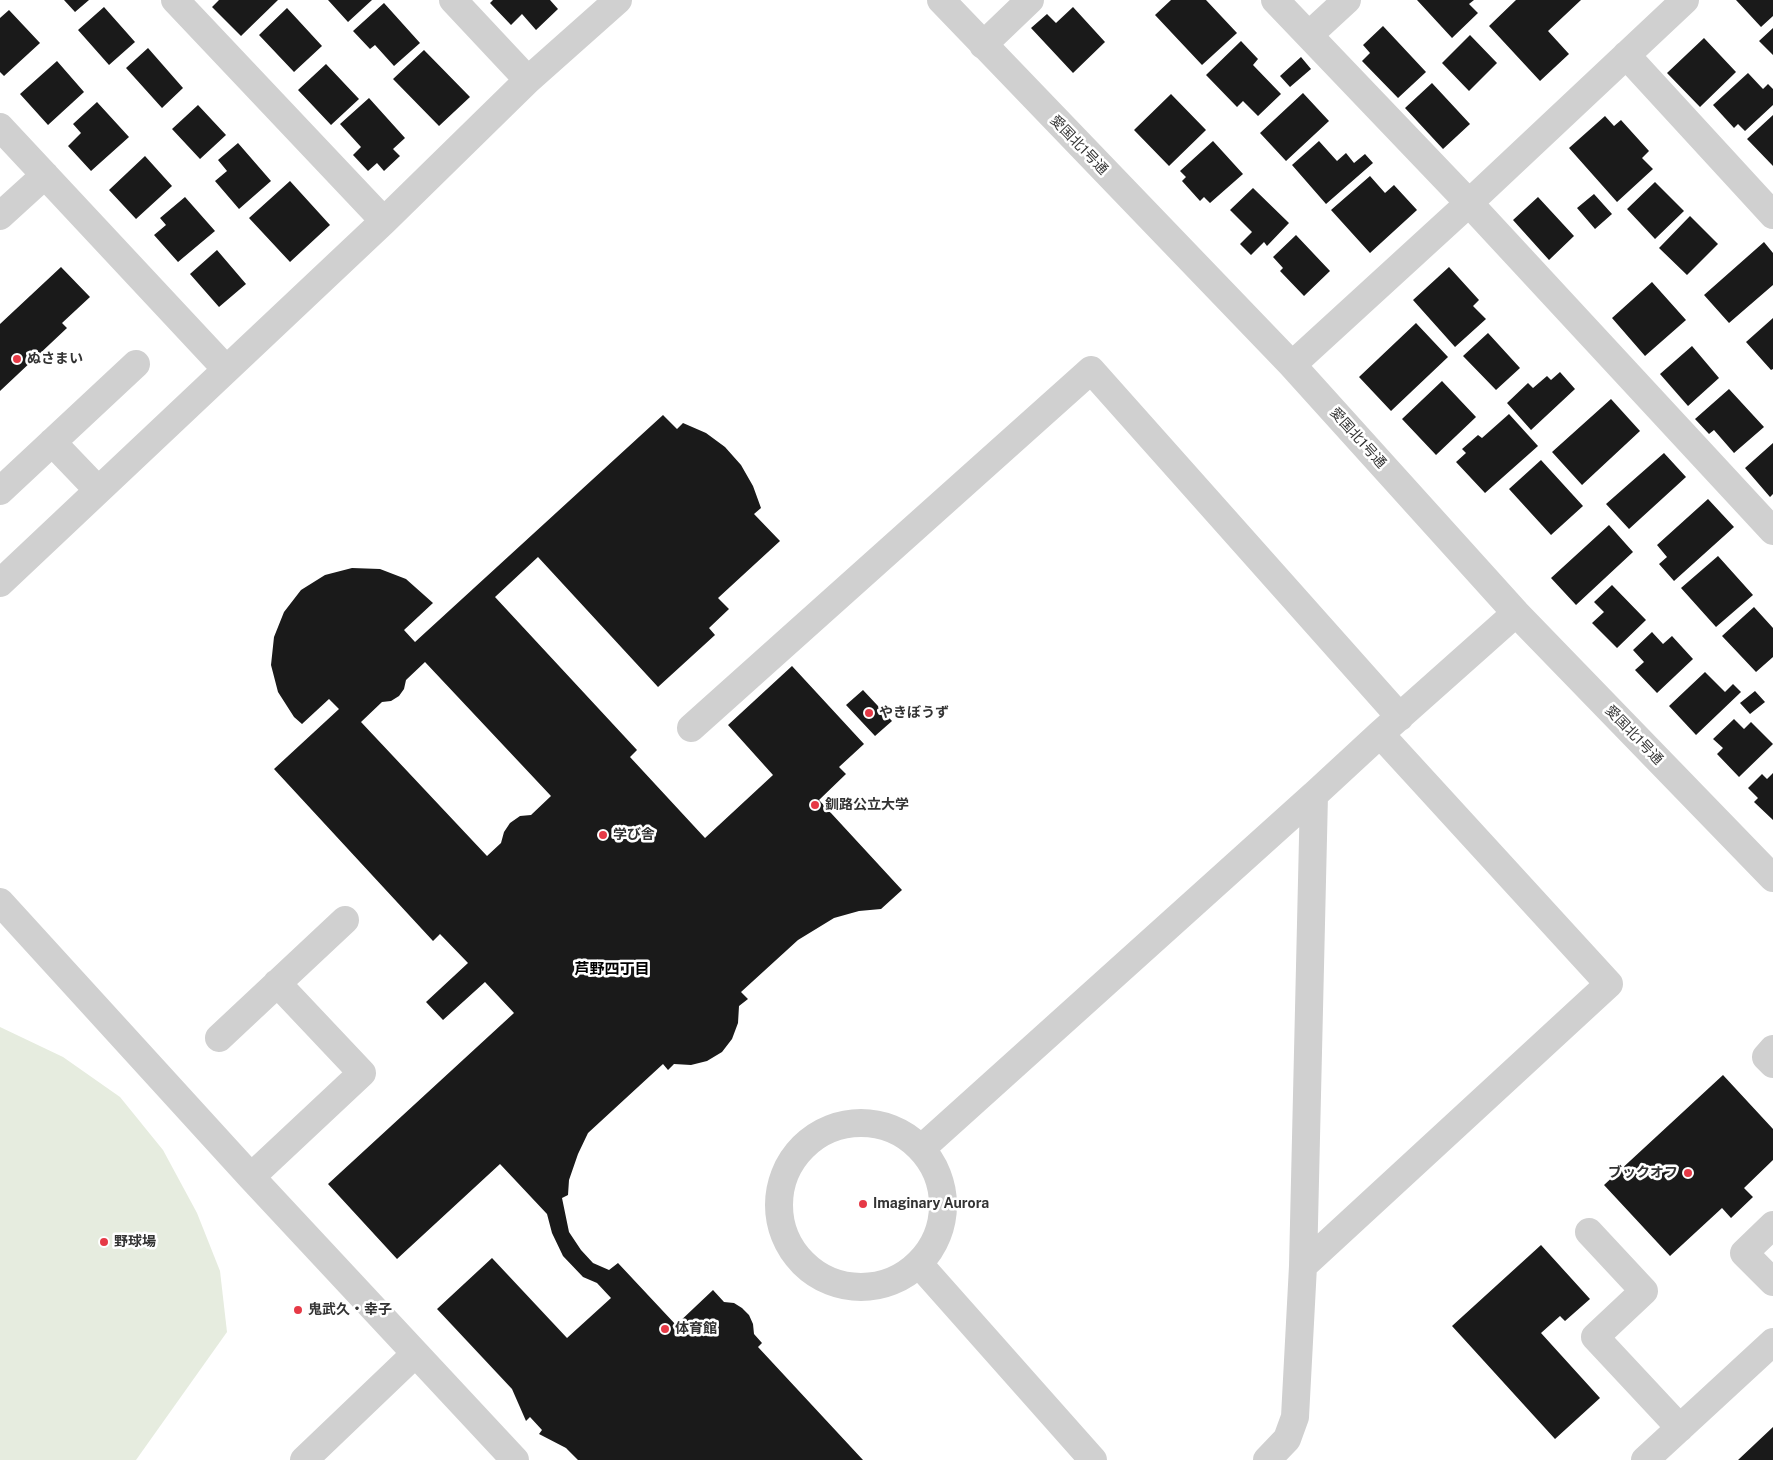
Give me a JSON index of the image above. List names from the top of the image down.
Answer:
{
  "streets": {
    "street": ["愛国北1号通"]
  },
  "districts": ["芦野四丁目"],
  "places": [
    "ぬさまい",
    "やきぼうず",
    "釧路公立大学",
    "学び舎",
    "ブックオフ",
    "Imaginary Aurora",
    "野球場",
    "鬼武久・幸子",
    "体育館"
  ]
}
